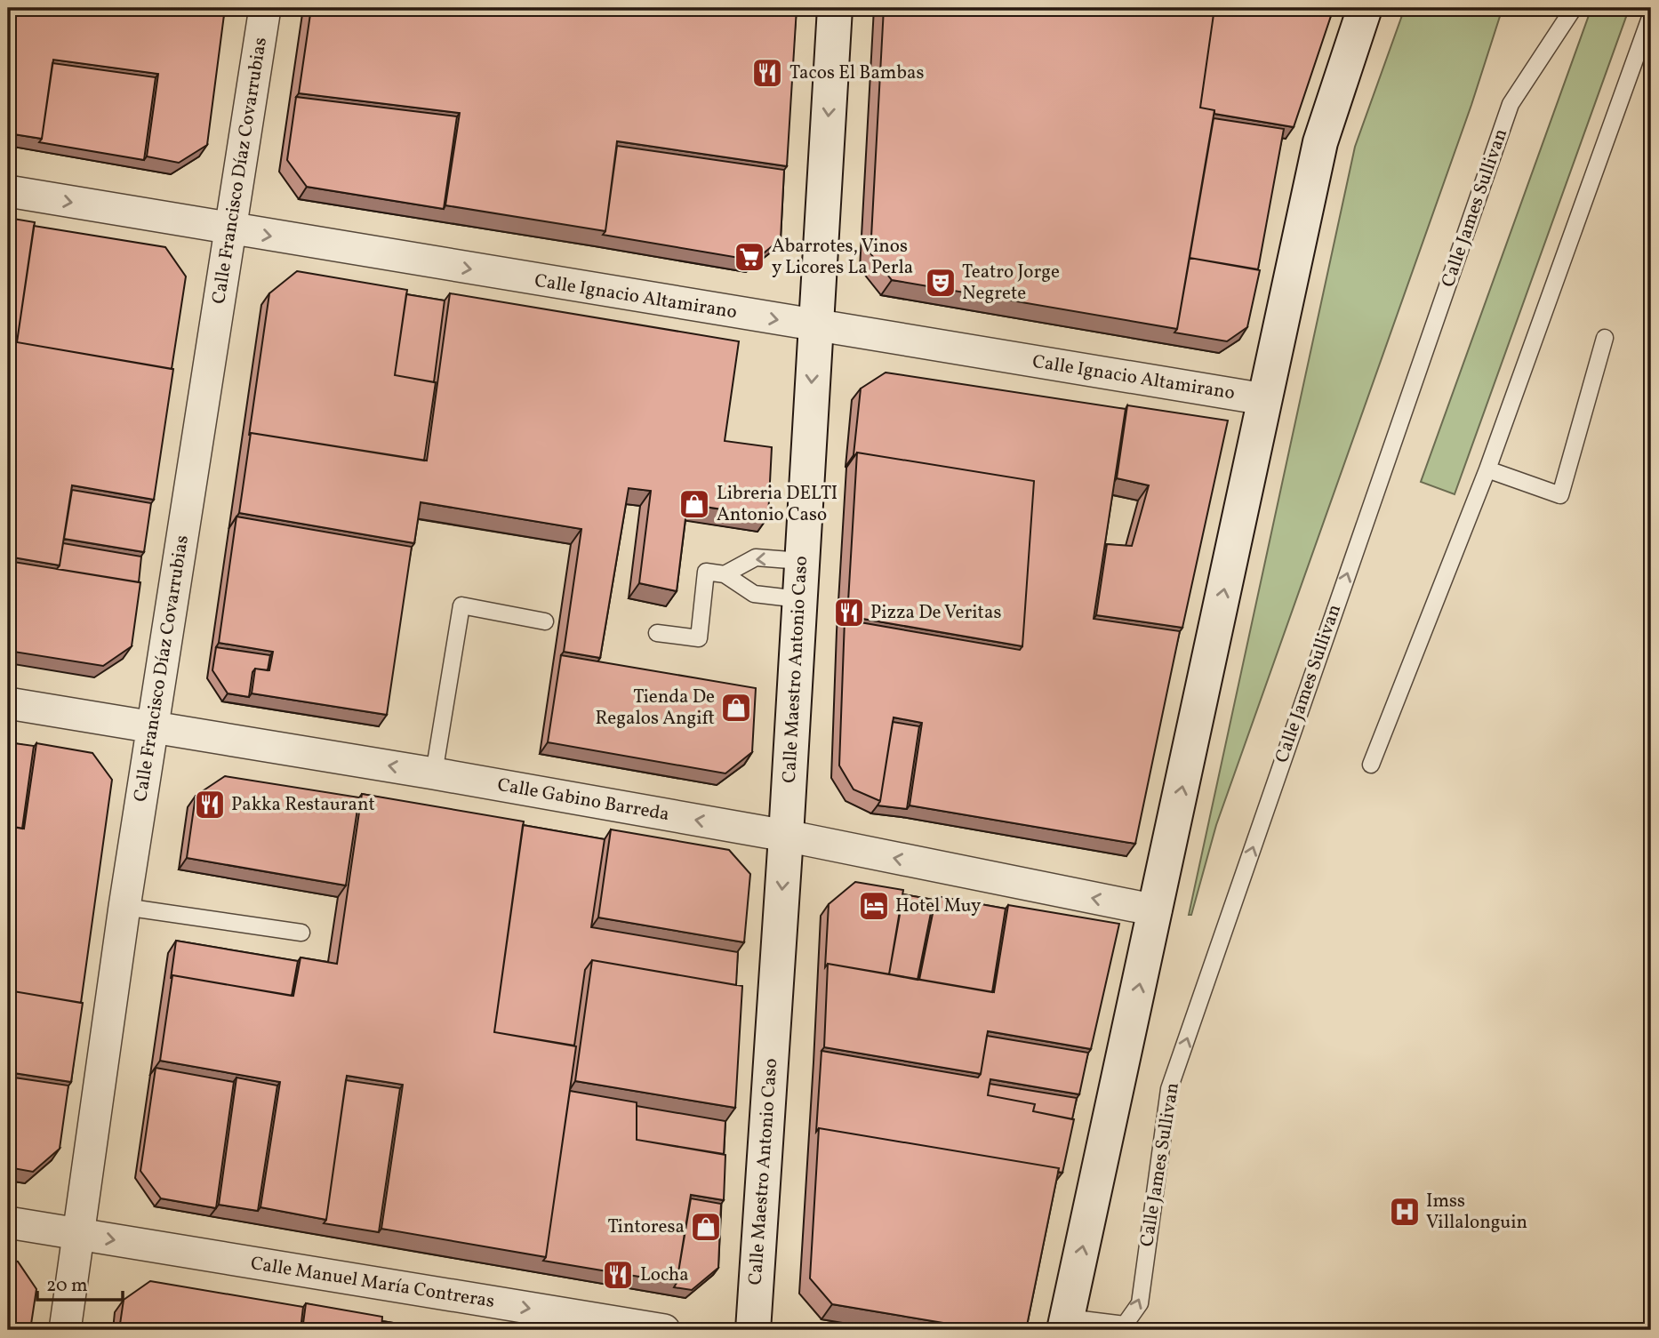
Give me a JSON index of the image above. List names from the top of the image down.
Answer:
{
  "streets": {
    "main road": ["Calle James Sullivan", "Calle Maestro Antonio Caso"],
    "street": [
      "Calle Francisco Díaz Covarrubias",
      "Calle Ignacio Altamirano",
      "Calle Gabino Barreda",
      "Calle Manuel María Contreras"
    ]
  },
  "crossings": [
    ["Calle Francisco Díaz Covarrubias", "Calle Ignacio Altamirano"],
    ["Calle Francisco Díaz Covarrubias", "Calle Gabino Barreda"],
    ["Calle Francisco Díaz Covarrubias", "Calle Manuel María Contreras"],
    ["Calle James Sullivan", "Calle Ignacio Altamirano"],
    ["Calle James Sullivan", "Calle Gabino Barreda"],
    ["Calle Ignacio Altamirano", "Calle Maestro Antonio Caso"],
    ["Calle Maestro Antonio Caso", "Calle Gabino Barreda"]
  ],
  "one_way": [
    "Calle James Sullivan",
    "Calle Ignacio Altamirano",
    "Calle Maestro Antonio Caso",
    "Calle Gabino Barreda",
    "Calle Manuel María Contreras"
  ],
  "places": {
    "restaurant": [
      "Tacos El Bambas",
      "Pizza De Veritas",
      "Pakka Restaurant",
      "Locha"
    ],
    "supermarket": ["Abarrotes, Vinos y Licores La Perla"],
    "theatre": ["Teatro Jorge Negrete"],
    "shop": ["Libreria DELTI Antonio Caso", "Tienda De Regalos Angift", "Tintoresa"],
    "hotel": ["Hotel Muy"],
    "hospital": ["Imss Villalonguin"]
  },
  "scale_bar": "20 m"
}
